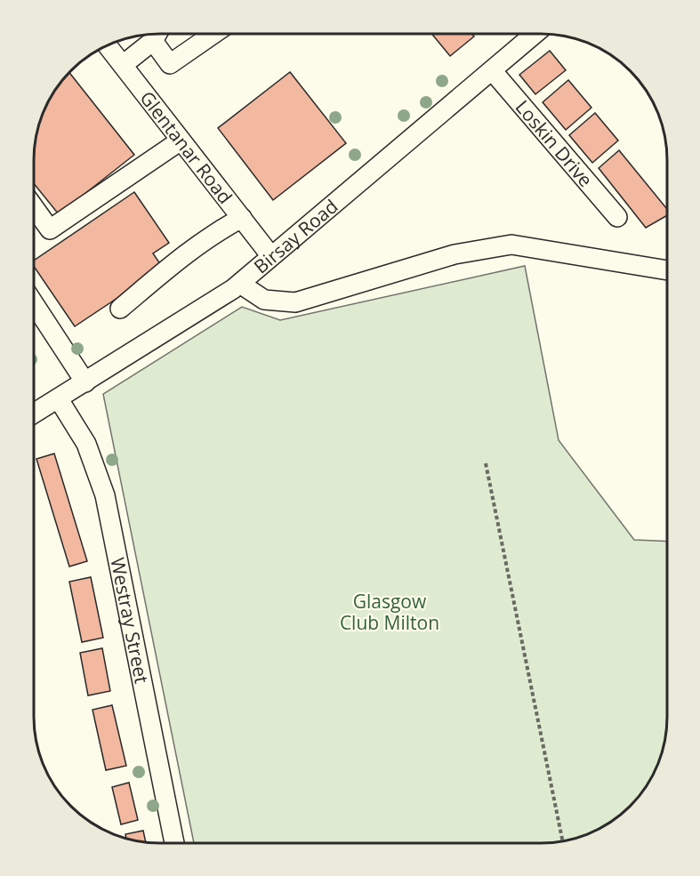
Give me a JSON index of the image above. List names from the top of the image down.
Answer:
{
  "streets": {
    "street": [
      "Loskin Drive",
      "Glentanar Road",
      "Birsay Road",
      "Westray Street"
    ]
  },
  "crossings": [
    ["Loskin Drive", "Birsay Road"],
    ["Glentanar Road", "Birsay Road"],
    ["Birsay Road", "Westray Street"]
  ],
  "parks": ["Glasgow Club Milton"]
}
